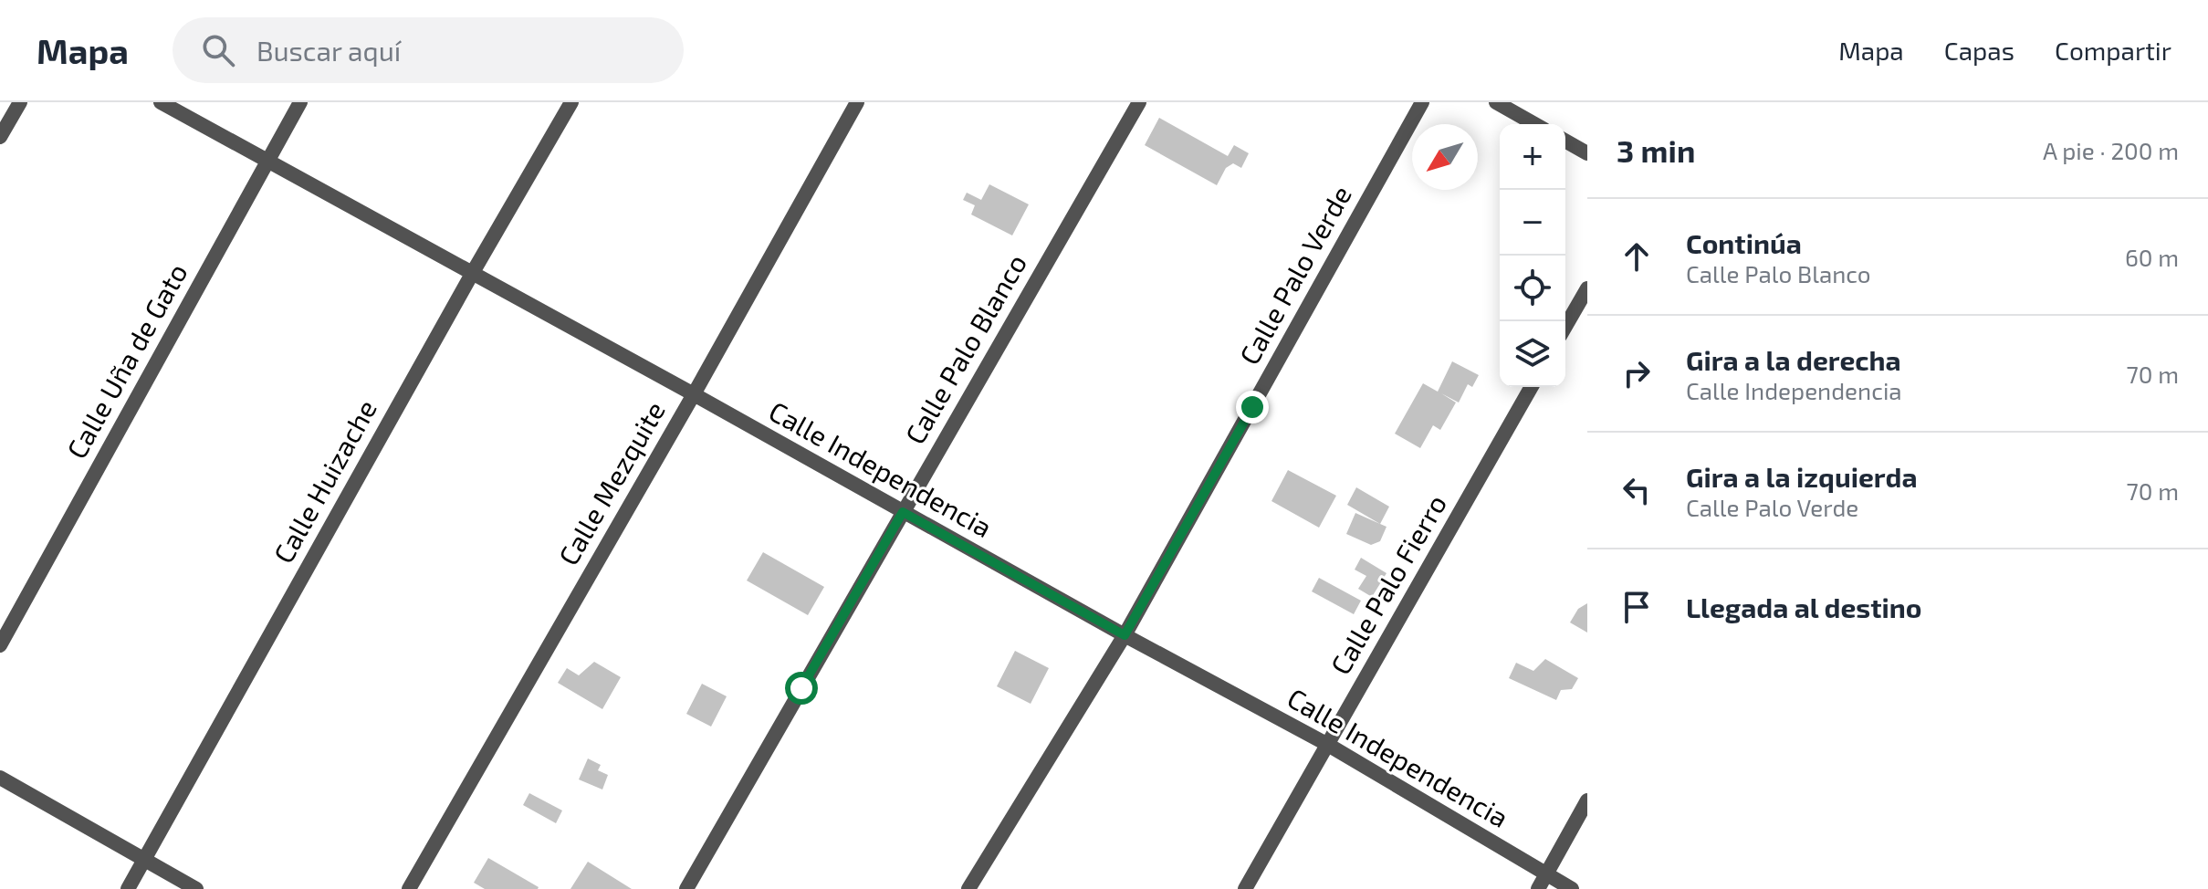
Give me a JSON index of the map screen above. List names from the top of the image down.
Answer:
{
  "streets": {
    "street": [
      "Calle Palo Verde",
      "Calle Palo Blanco",
      "Calle Uña de Gato",
      "Calle Independencia",
      "Calle Huizache",
      "Calle Mezquite",
      "Calle Palo Fierro"
    ]
  },
  "crossings": [
    ["Calle Palo Verde", "Calle Independencia"],
    ["Calle Palo Blanco", "Calle Independencia"],
    ["Calle Uña de Gato", "Calle Independencia"],
    ["Calle Independencia", "Calle Huizache"],
    ["Calle Independencia", "Calle Mezquite"],
    ["Calle Independencia", "Calle Palo Fierro"]
  ],
  "north": "bottom left",
  "page": {
    "header": "Mapa",
    "search": "Buscar aquí",
    "nav": ["Mapa", "Capas", "Compartir"],
    "heading": ["3 min", "A pie · 200 m"],
    "map_buttons": ["+", "−"],
    "list": [
      ["Continúa", "Calle Palo Blanco", "60 m"],
      ["Gira a la derecha", "Calle Independencia", "70 m"],
      ["Gira a la izquierda", "Calle Palo Verde", "70 m"],
      "Llegada al destino"
    ]
  }
}
